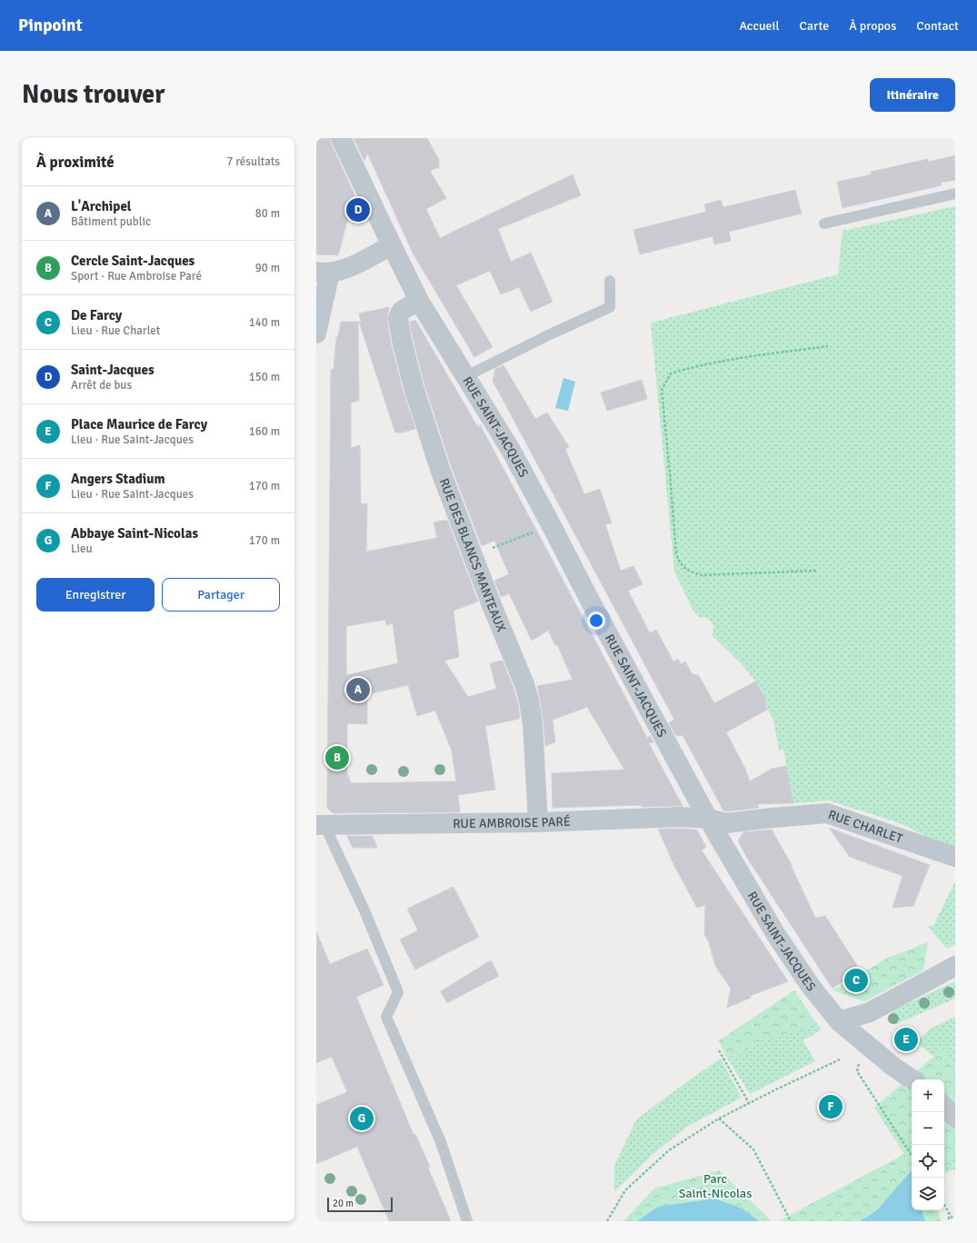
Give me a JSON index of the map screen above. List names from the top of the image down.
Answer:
{
  "streets": {
    "street": [
      "RUE SAINT-JACQUES",
      "RUE DES BLANCS MANTEAUX",
      "RUE AMBROISE PARÉ",
      "RUE CHARLET"
    ]
  },
  "crossings": [
    ["RUE SAINT-JACQUES", "RUE DES BLANCS MANTEAUX"],
    ["RUE SAINT-JACQUES", "RUE AMBROISE PARÉ"],
    ["RUE SAINT-JACQUES", "RUE CHARLET"],
    ["RUE DES BLANCS MANTEAUX", "RUE AMBROISE PARÉ"],
    ["RUE AMBROISE PARÉ", "RUE CHARLET"]
  ],
  "parks": ["Parc Saint-Nicolas"],
  "scale_bar": "20 m",
  "page": {
    "header": "Pinpoint",
    "nav": [
      "Accueil",
      "Carte",
      "À propos",
      "Contact"
    ],
    "buttons": [
      "Itinéraire",
      ["Enregistrer", "Partager"]
    ],
    "title": "Nous trouver",
    "heading": ["À proximité", "7 résultats"],
    "list": [
      {
        "mark": "A",
        "name": "L'Archipel",
        "note": "Bâtiment public",
        "value": "80 m"
      },
      {
        "mark": "B",
        "name": "Cercle Saint-Jacques",
        "note": "Sport · Rue Ambroise Paré",
        "value": "90 m"
      },
      {
        "mark": "C",
        "name": "De Farcy",
        "note": "Lieu · Rue Charlet",
        "value": "140 m"
      },
      {
        "mark": "D",
        "name": "Saint-Jacques",
        "note": "Arrêt de bus",
        "value": "150 m"
      },
      {
        "mark": "E",
        "name": "Place Maurice de Farcy",
        "note": "Lieu · Rue Saint-Jacques",
        "value": "160 m"
      },
      {
        "mark": "F",
        "name": "Angers Stadium",
        "note": "Lieu · Rue Saint-Jacques",
        "value": "170 m"
      },
      {
        "mark": "G",
        "name": "Abbaye Saint-Nicolas",
        "note": "Lieu",
        "value": "170 m"
      }
    ],
    "pins": [
      "D",
      "A",
      "B",
      "C",
      "E",
      "F",
      "G"
    ],
    "map_buttons": ["+", "−"],
    "scale": "20 m"
  }
}
